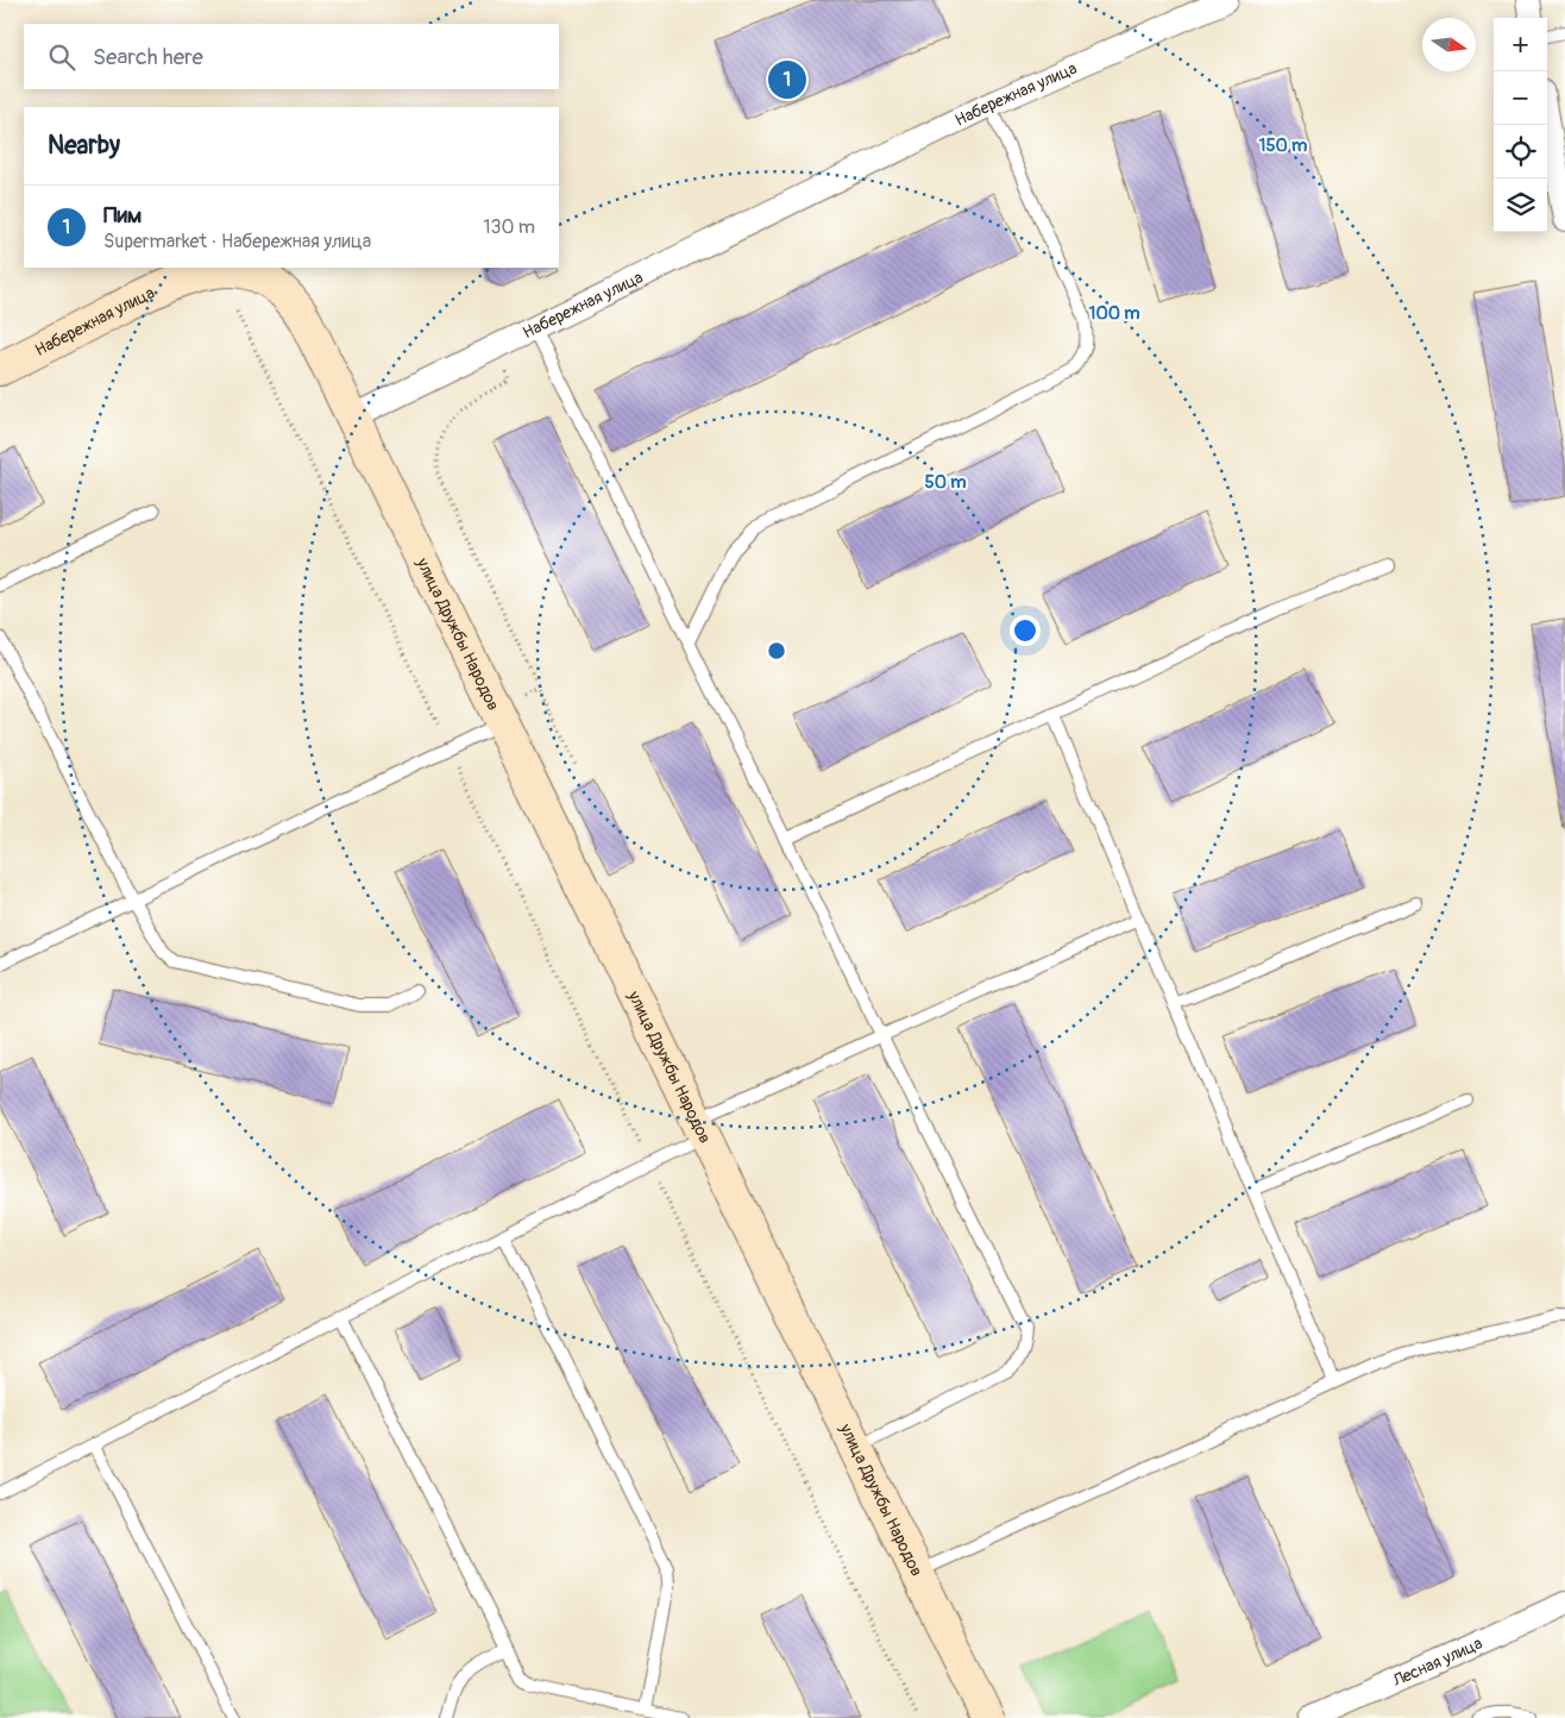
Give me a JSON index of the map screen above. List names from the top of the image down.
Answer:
{
  "streets": {
    "main road": ["Набережная улица", "улица Дружбы Народов"],
    "street": ["Лесная улица"]
  },
  "crossings": [
    ["Набережная улица", "улица Дружбы Народов"]
  ],
  "north": "right",
  "page": {
    "map_buttons": ["+", "−"],
    "search": "Search here",
    "pins": "1",
    "heading": "Nearby",
    "list": [
      {
        "mark": "1",
        "name": "Пим",
        "note": "Supermarket · Набережная улица",
        "value": "130 m"
      }
    ]
  },
  "rings": ["150 m", "100 m", "50 m"]
}
